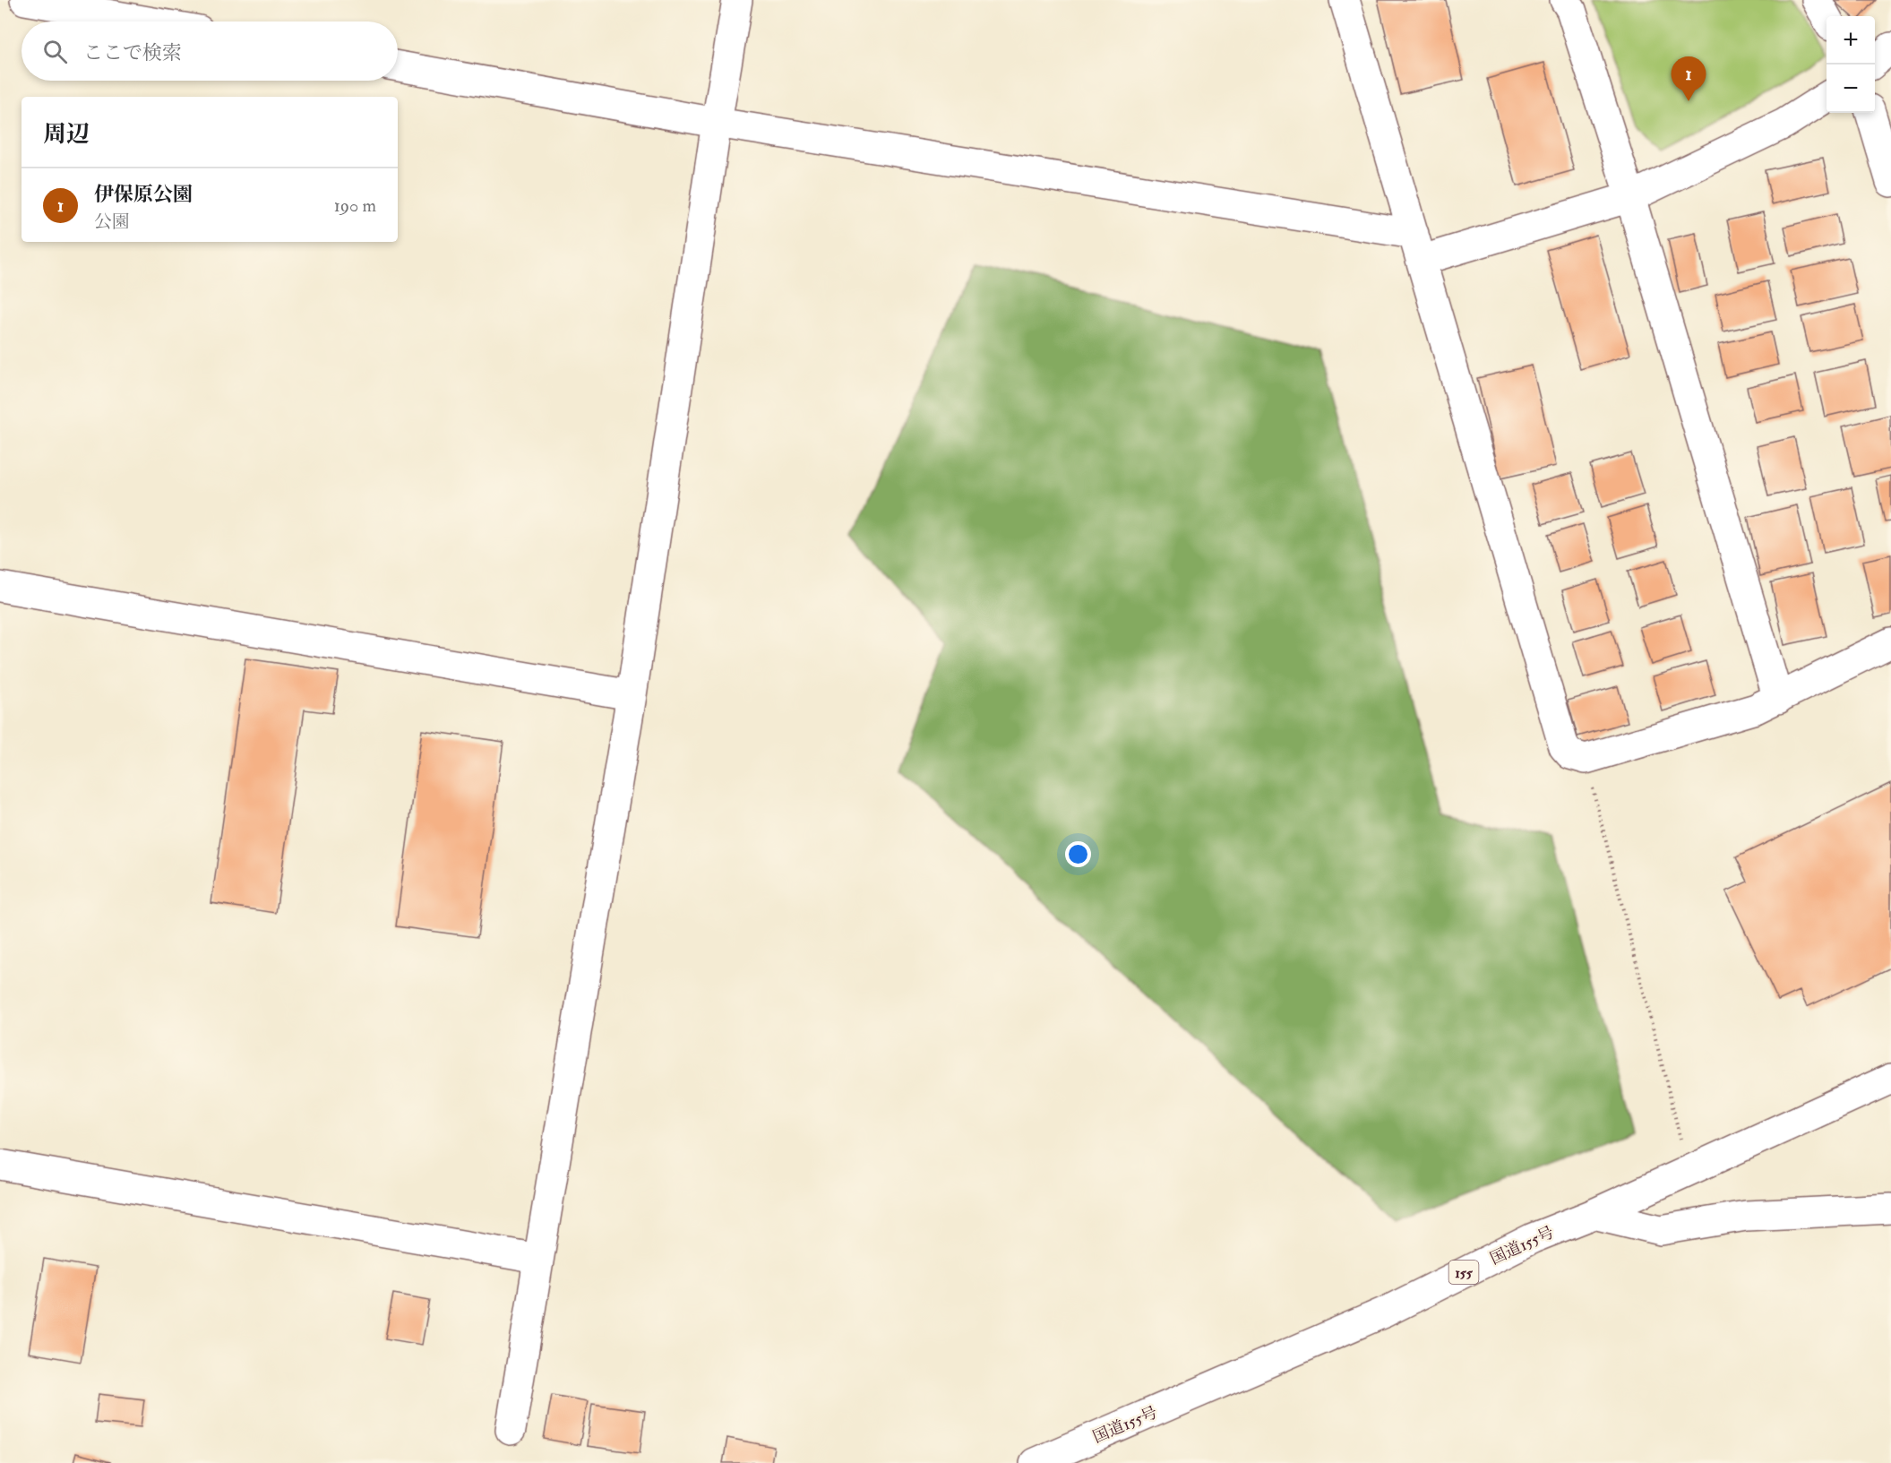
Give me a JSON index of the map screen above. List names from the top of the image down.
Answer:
{
  "streets": {
    "main road": ["国道155号", "155"]
  },
  "page": {
    "map_buttons": ["+", "−"],
    "search": "ここで検索",
    "pins": "1",
    "heading": "周辺",
    "list": [
      {
        "mark": "1",
        "name": "伊保原公園",
        "note": "公園",
        "value": "190 m"
      }
    ]
  }
}
